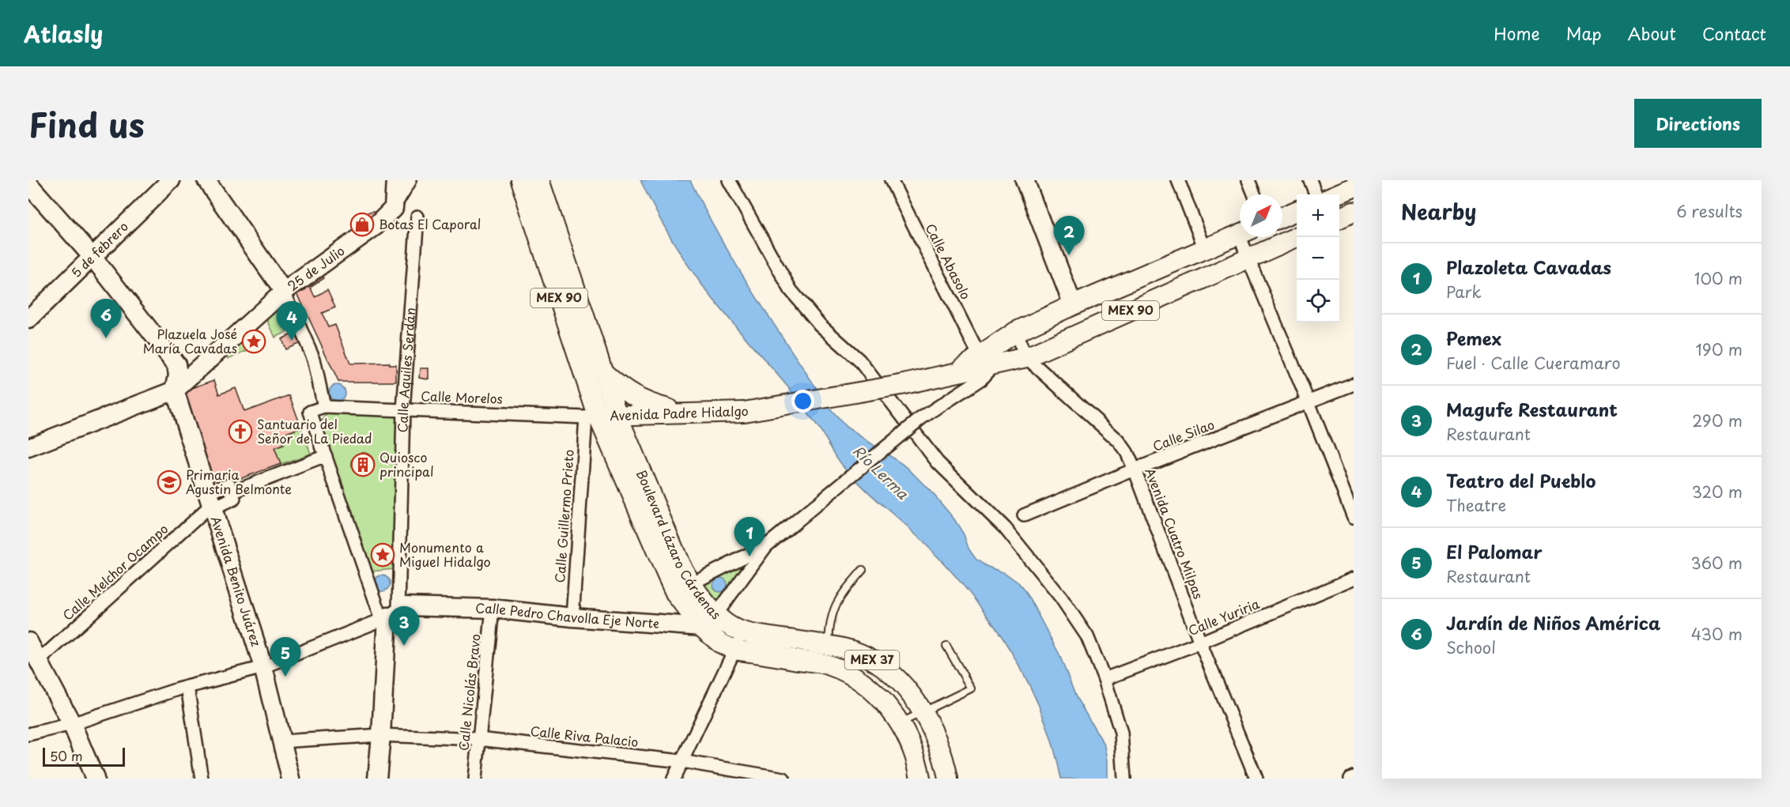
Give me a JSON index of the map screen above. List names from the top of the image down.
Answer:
{
  "streets": {
    "main road": [
      "MEX 90",
      "Avenida Padre Hidalgo",
      "Boulevard Lázaro Cárdenas",
      "MEX 37"
    ],
    "street": [
      "5 de febrero",
      "Calle Abasolo",
      "25 de Julio",
      "Calle Aquiles Serdán",
      "Calle Morelos",
      "Calle Silao",
      "Calle Guillermo Prieto",
      "Avenida Cuatro Milpas",
      "Calle Melchor Ocampo",
      "Avenida Benito Juárez",
      "Calle Pedro Chavolla Eje Norte",
      "Calle Yuriria",
      "Calle Nicolás Bravo",
      "Calle Riva Palacio"
    ]
  },
  "crossings": [
    ["5 de febrero", "Avenida Benito Juárez"],
    ["Calle Abasolo", "Avenida Padre Hidalgo"],
    ["25 de Julio", "Avenida Benito Juárez"],
    ["MEX 90", "Avenida Padre Hidalgo"],
    ["MEX 90", "Boulevard Lázaro Cárdenas"],
    ["Calle Aquiles Serdán", "Calle Morelos"],
    ["Calle Aquiles Serdán", "Calle Pedro Chavolla Eje Norte"],
    ["Calle Morelos", "Avenida Padre Hidalgo"],
    ["Calle Morelos", "Calle Guillermo Prieto"],
    ["Calle Morelos", "Boulevard Lázaro Cárdenas"],
    ["Avenida Padre Hidalgo", "Calle Guillermo Prieto"],
    ["Avenida Padre Hidalgo", "Avenida Cuatro Milpas"],
    ["Avenida Padre Hidalgo", "Boulevard Lázaro Cárdenas"],
    ["Calle Silao", "Avenida Cuatro Milpas"],
    ["Calle Guillermo Prieto", "Boulevard Lázaro Cárdenas"],
    ["Calle Guillermo Prieto", "Calle Pedro Chavolla Eje Norte"],
    ["Avenida Cuatro Milpas", "Calle Yuriria"],
    ["Boulevard Lázaro Cárdenas", "Calle Pedro Chavolla Eje Norte"],
    ["Boulevard Lázaro Cárdenas", "MEX 37"],
    ["Calle Melchor Ocampo", "Avenida Benito Juárez"],
    ["Avenida Benito Juárez", "Calle Riva Palacio"],
    ["Calle Pedro Chavolla Eje Norte", "MEX 37"],
    ["Calle Pedro Chavolla Eje Norte", "Calle Nicolás Bravo"],
    ["Calle Nicolás Bravo", "Calle Riva Palacio"]
  ],
  "water": ["Río Lerma"],
  "places": {
    "shop": ["Botas El Caporal"],
    "place": ["Plazuela José María Cavadas", "Monumento a Miguel Hidalgo"],
    "church": ["Santuario del Señor de La Piedad"],
    "building": ["Quiosco principal"],
    "school or university": ["Primaria Agustin Belmonte"]
  },
  "scale_bar": "50 m",
  "north": "top right",
  "page": {
    "header": "Atlasly",
    "nav": [
      "Home",
      "Map",
      "About",
      "Contact"
    ],
    "title": "Find us",
    "buttons": "Directions",
    "heading": ["Nearby", "6 results"],
    "map_buttons": ["+", "−"],
    "pins": [
      "2",
      "6",
      "4",
      "1",
      "3",
      "5"
    ],
    "list": [
      {
        "mark": "1",
        "name": "Plazoleta Cavadas",
        "note": "Park",
        "value": "100 m"
      },
      {
        "mark": "2",
        "name": "Pemex",
        "note": "Fuel · Calle Cueramaro",
        "value": "190 m"
      },
      {
        "mark": "3",
        "name": "Magufe Restaurant",
        "note": "Restaurant",
        "value": "290 m"
      },
      {
        "mark": "4",
        "name": "Teatro del Pueblo",
        "note": "Theatre",
        "value": "320 m"
      },
      {
        "mark": "5",
        "name": "El Palomar",
        "note": "Restaurant",
        "value": "360 m"
      },
      {
        "mark": "6",
        "name": "Jardín de Niños América",
        "note": "School",
        "value": "430 m"
      }
    ],
    "scale": "50 m"
  }
}
